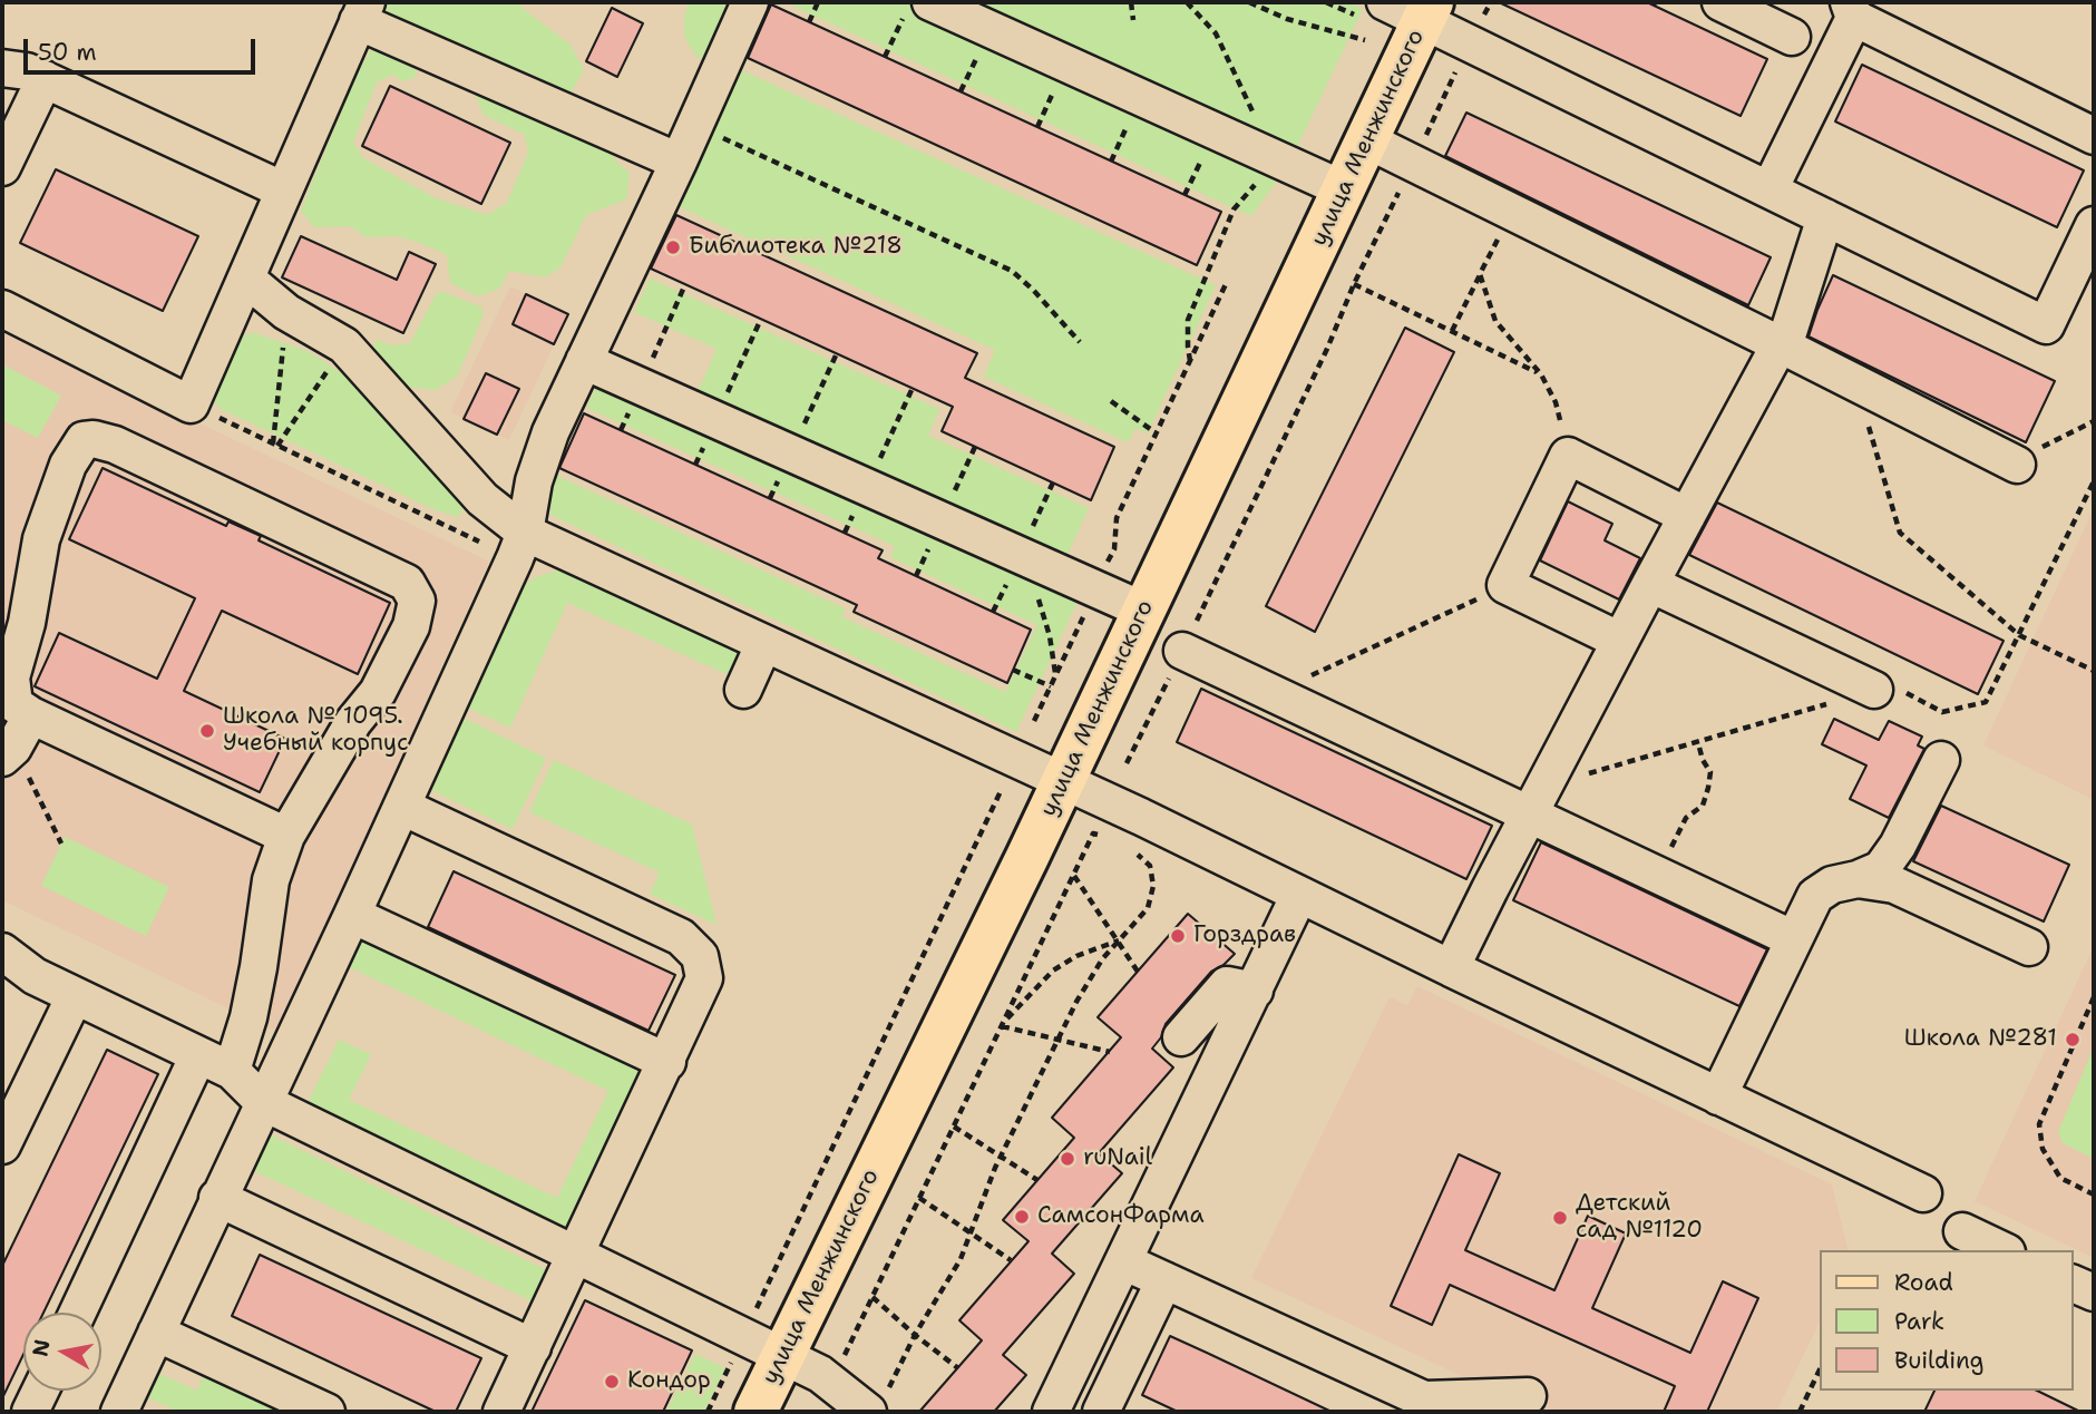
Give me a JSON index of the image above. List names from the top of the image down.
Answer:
{
  "streets": {
    "main road": ["улица Менжинского"]
  },
  "places": [
    "Библиотека №218",
    "Школа № 1095. Учебный корпус",
    "Горздрав",
    "Школа №281",
    "ruNail",
    "СамсонФарма",
    "Детский сад №1120",
    "Кондор"
  ],
  "legend": ["Road", "Park", "Building"],
  "scale_bar": "50 m",
  "north": "left"
}
